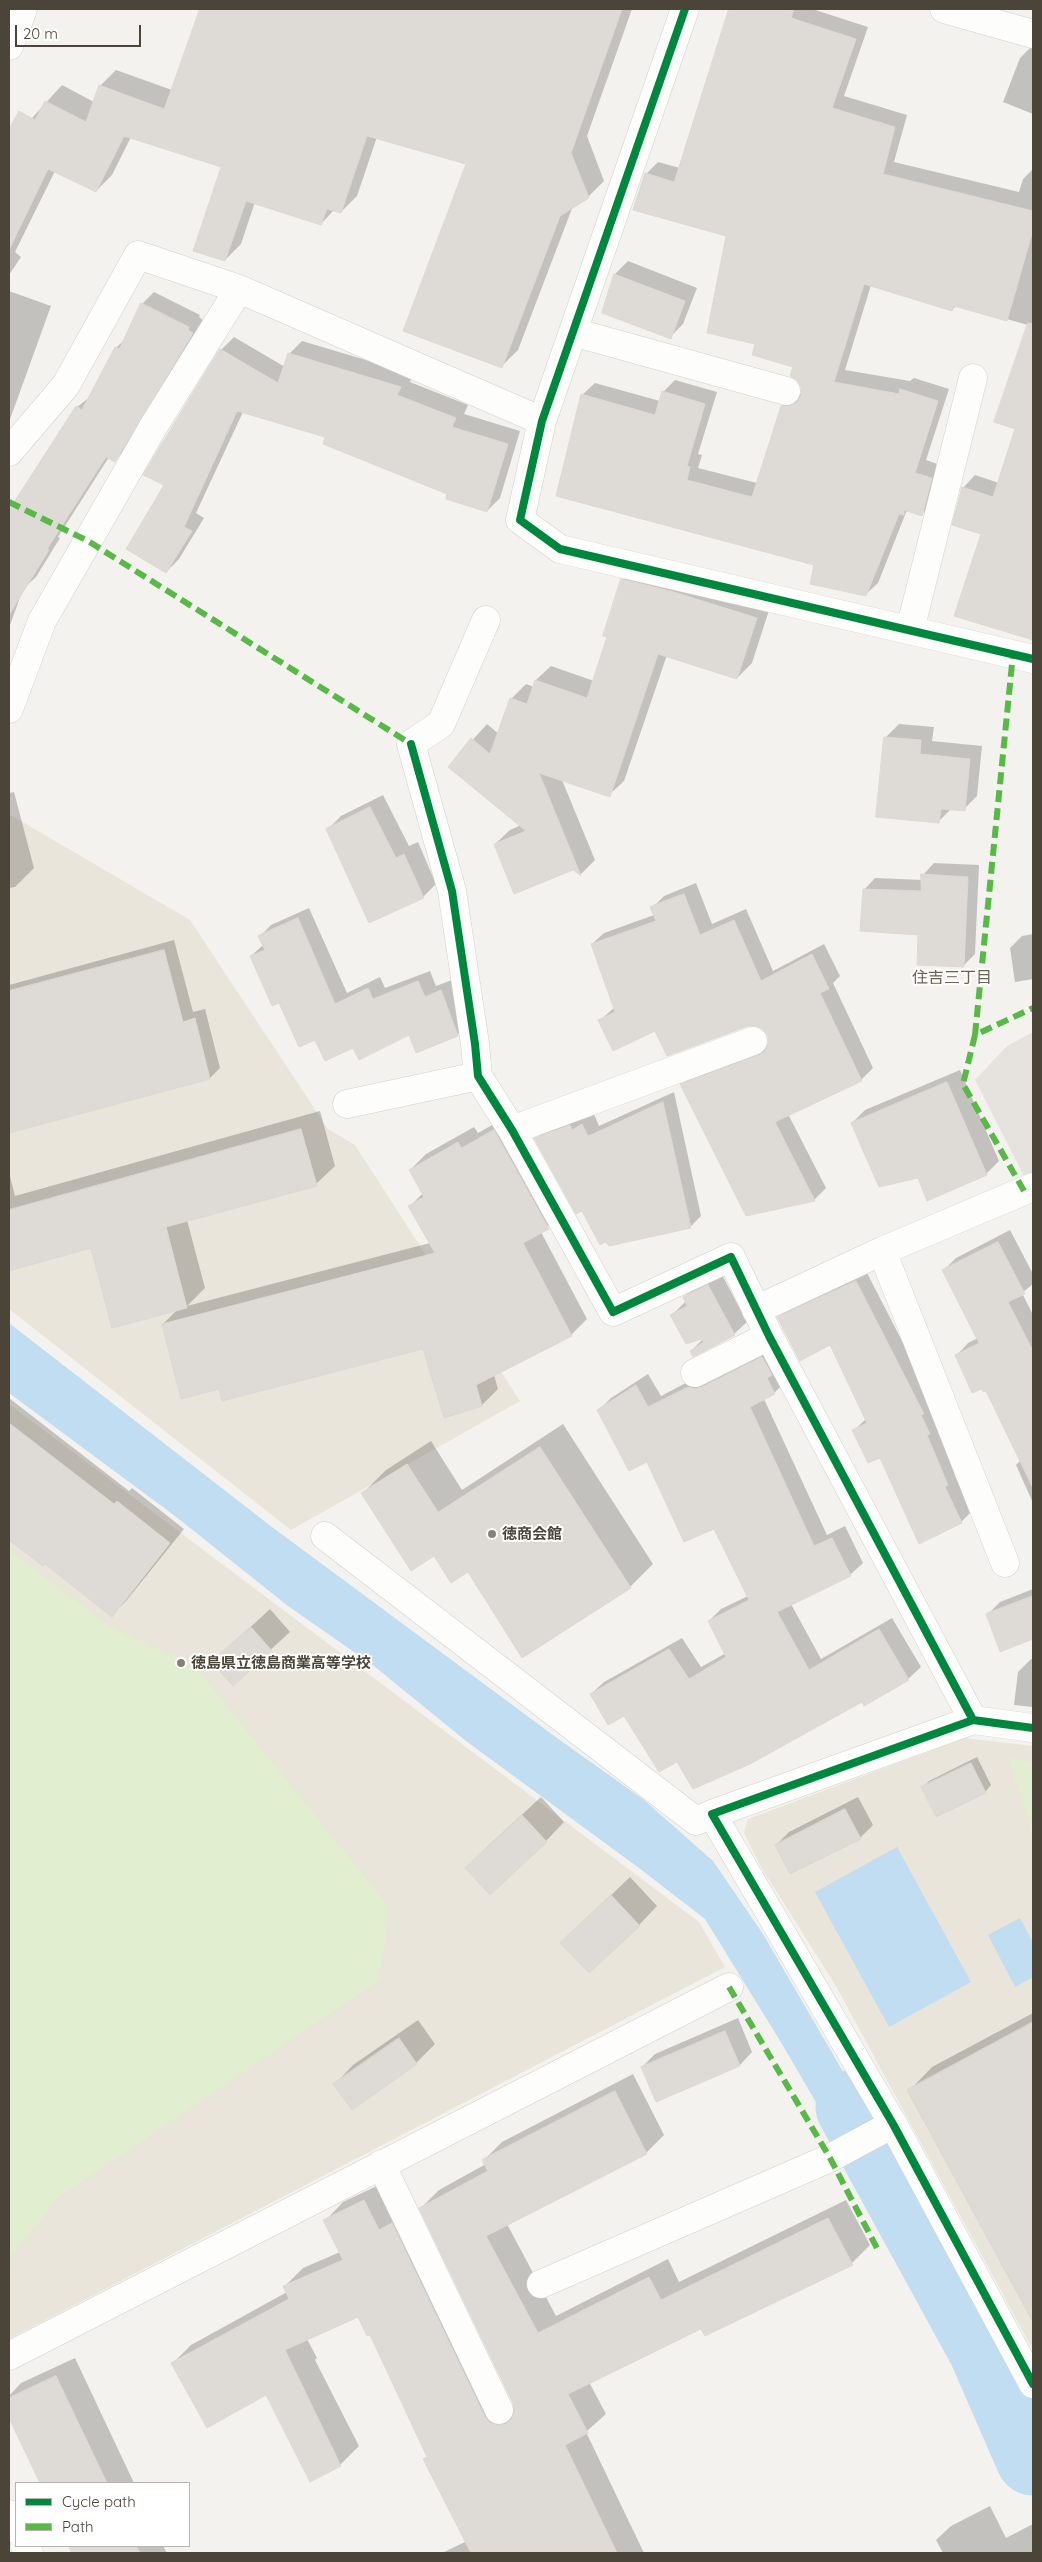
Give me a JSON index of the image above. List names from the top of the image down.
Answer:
{
  "districts": ["住吉三丁目"],
  "places": ["徳商会館", "徳島県立徳島商業高等学校"],
  "legend": ["Cycle path", "Path"],
  "scale_bar": "20 m"
}
